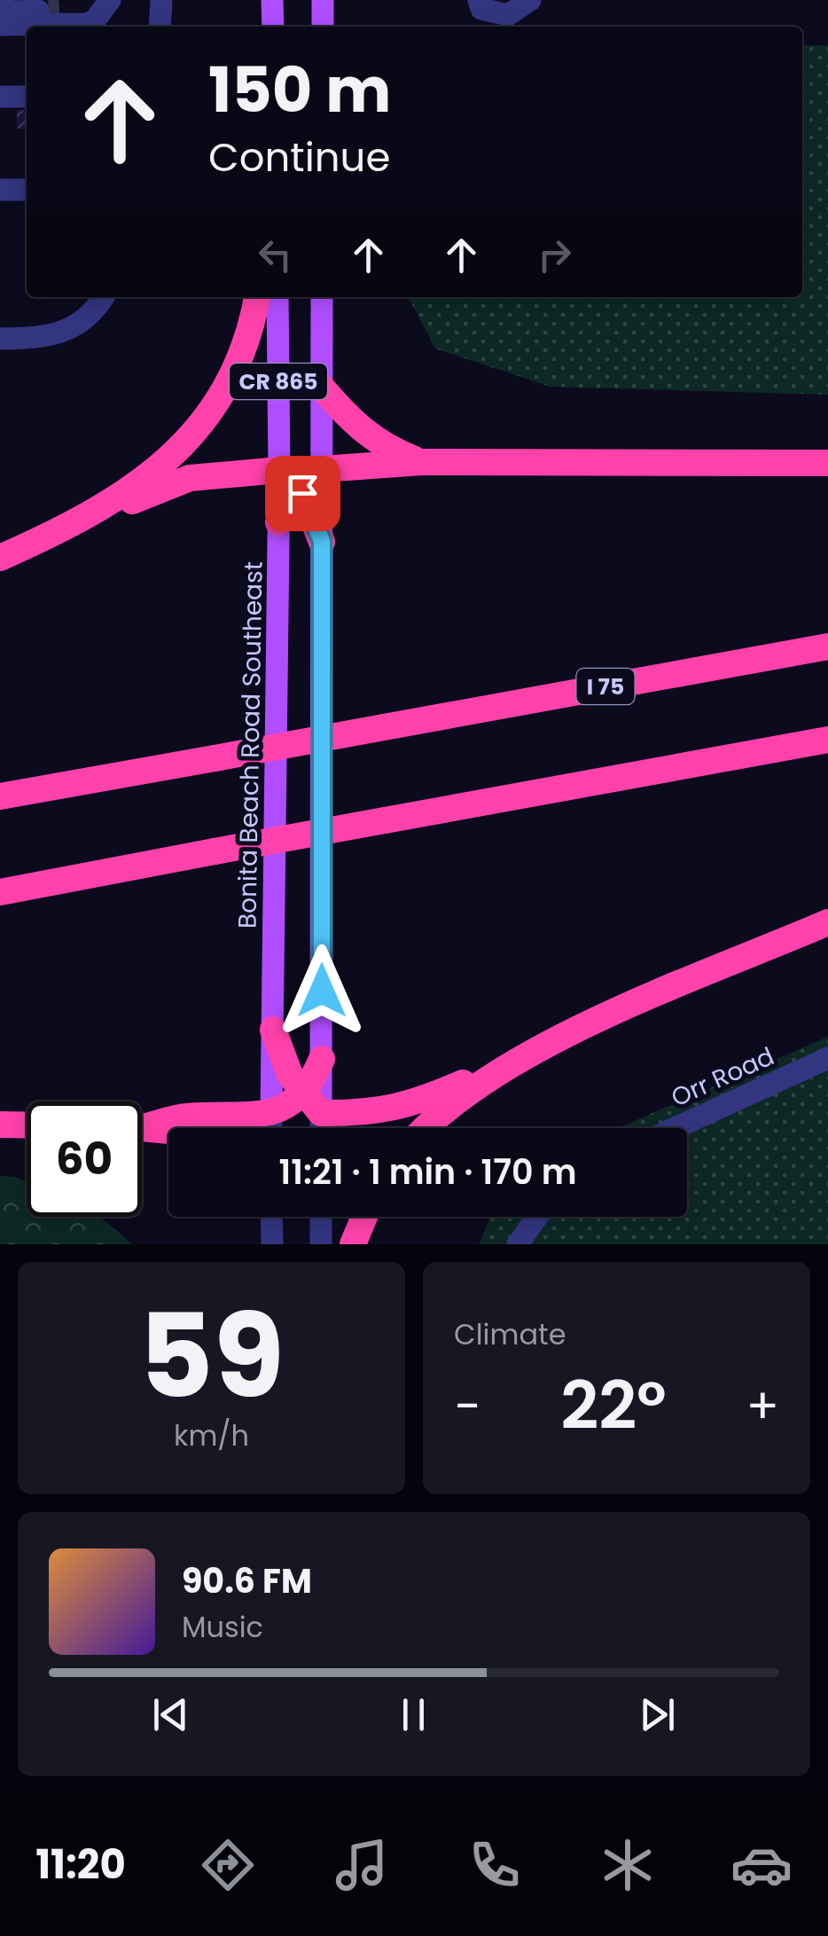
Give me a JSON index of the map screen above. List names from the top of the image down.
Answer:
{
  "streets": {
    "highway": ["I 75"],
    "main road": ["CR 865", "Bonita Beach Road Southeast"],
    "street": ["Orr Road"]
  },
  "page": {
    "turn": ["150 m", "Continue"],
    "limit": "60",
    "trip": "11:21 · 1 min · 170 m",
    "tile": [
      ["59", "km/h"],
      "Climate"
    ],
    "heat": ["−", "22°", "+"],
    "song": ["90.6 FM", "Music"],
    "tabs": "11:20"
  }
}
